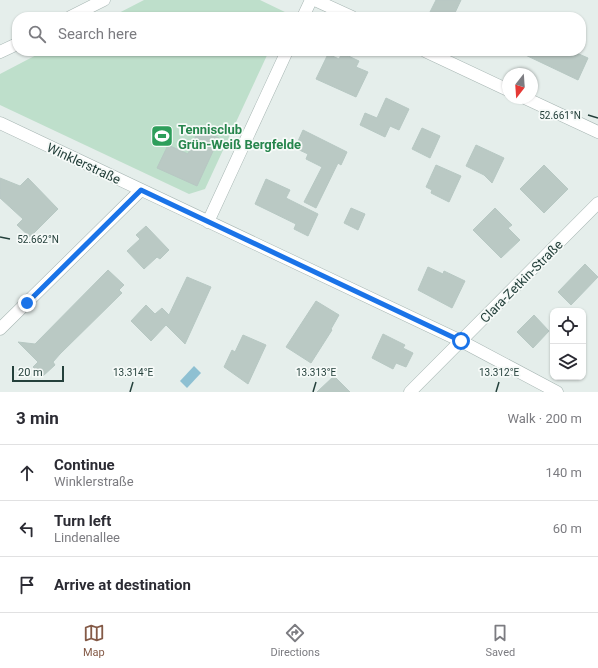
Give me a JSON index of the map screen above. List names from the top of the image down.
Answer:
{
  "streets": {
    "street": ["Winklerstraße", "Clara-Zetkin-Straße"]
  },
  "crossings": [
    ["Winklerstraße", "Clara-Zetkin-Straße"]
  ],
  "places": {
    "sports": ["Tennisclub Grün-Weiß Bergfelde"]
  },
  "scale_bar": "20 m",
  "north": "bottom",
  "page": {
    "search": "Search here",
    "scale": "20 m",
    "heading": ["3 min", "Walk · 200 m"],
    "list": [
      ["Continue", "Winklerstraße", "140 m"],
      ["Turn left", "Lindenallee", "60 m"],
      "Arrive at destination"
    ],
    "nav": ["Map", "Directions", "Saved"]
  },
  "coordinates": [
    "52.661°N",
    "52.662°N",
    "13.314°E",
    "13.313°E",
    "13.312°E"
  ]
}
